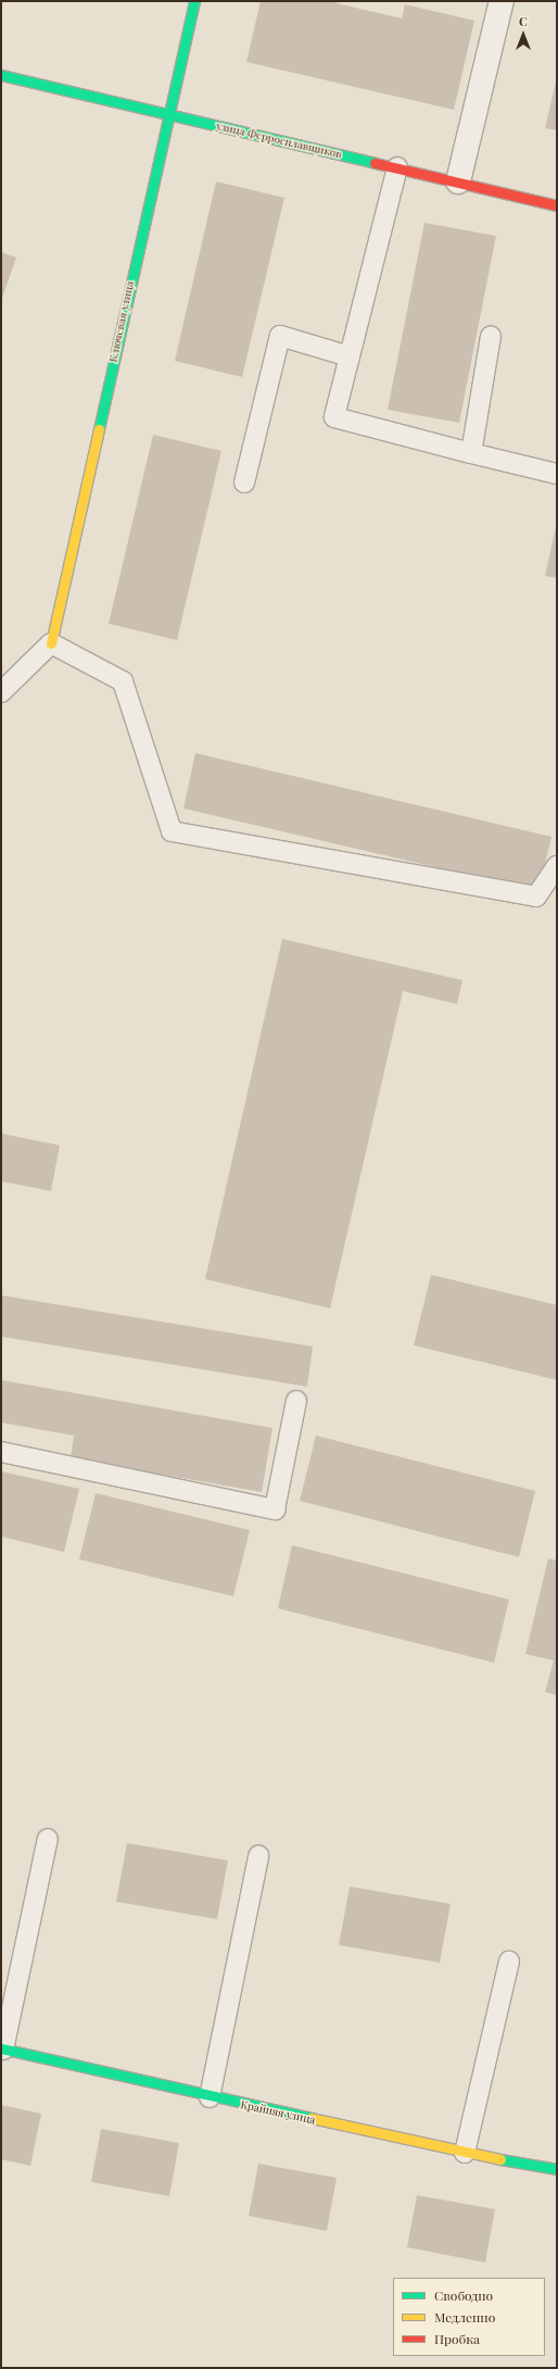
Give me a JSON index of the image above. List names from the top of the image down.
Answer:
{
  "streets": {
    "street": ["улица Ферросплавщиков", "Ключевая улица", "Крайняя улица"]
  },
  "crossings": [
    ["улица Ферросплавщиков", "Ключевая улица"]
  ],
  "legend": ["Свободно", "Медленно", "Пробка"],
  "north": "top"
}
